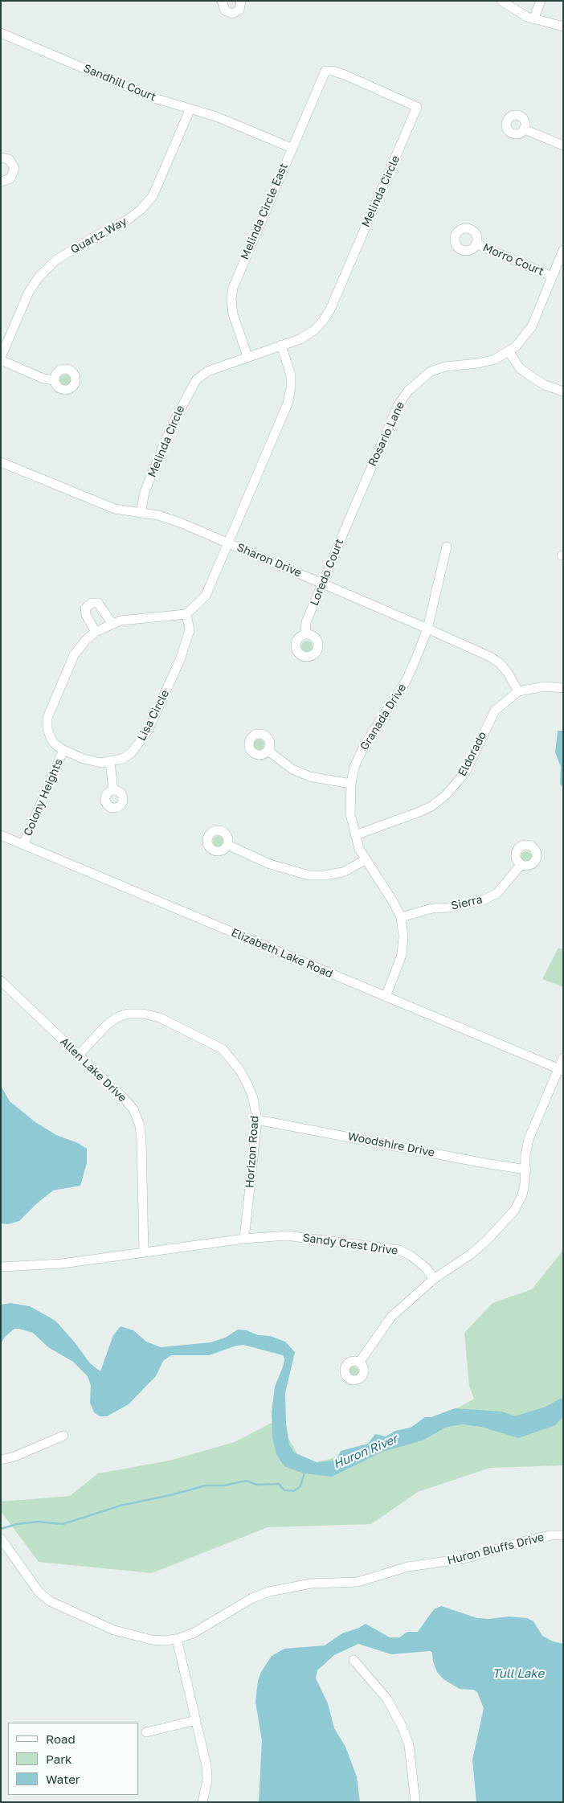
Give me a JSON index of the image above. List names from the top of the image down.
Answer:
{
  "streets": {
    "street": [
      "Sandhill Court",
      "Melinda Circle",
      "Melinda Circle East",
      "Quartz Way",
      "Morro Court",
      "Rosario Lane",
      "Sharon Drive",
      "Loredo Court",
      "Lisa Circle",
      "Granada Drive",
      "Eldorado",
      "Colony Heights",
      "Sierra",
      "Elizabeth Lake Road",
      "Allen Lake Drive",
      "Woodshire Drive",
      "Horizon Road",
      "Sandy Crest Drive",
      "Huron Bluffs Drive"
    ]
  },
  "crossings": [
    ["Sandhill Court", "Melinda Circle East"],
    ["Sandhill Court", "Quartz Way"],
    ["Melinda Circle", "Melinda Circle East"],
    ["Melinda Circle", "Sharon Drive"],
    ["Morro Court", "Rosario Lane"],
    ["Rosario Lane", "Loredo Court"],
    ["Sharon Drive", "Loredo Court"],
    ["Sharon Drive", "Granada Drive"],
    ["Sharon Drive", "Eldorado"],
    ["Lisa Circle", "Colony Heights"],
    ["Granada Drive", "Eldorado"],
    ["Granada Drive", "Sierra"],
    ["Granada Drive", "Elizabeth Lake Road"],
    ["Colony Heights", "Elizabeth Lake Road"],
    ["Allen Lake Drive", "Horizon Road"],
    ["Allen Lake Drive", "Sandy Crest Drive"],
    ["Woodshire Drive", "Horizon Road"],
    ["Horizon Road", "Sandy Crest Drive"]
  ],
  "water": ["Huron River", "Tull Lake"],
  "legend": ["Road", "Park", "Water"]
}
